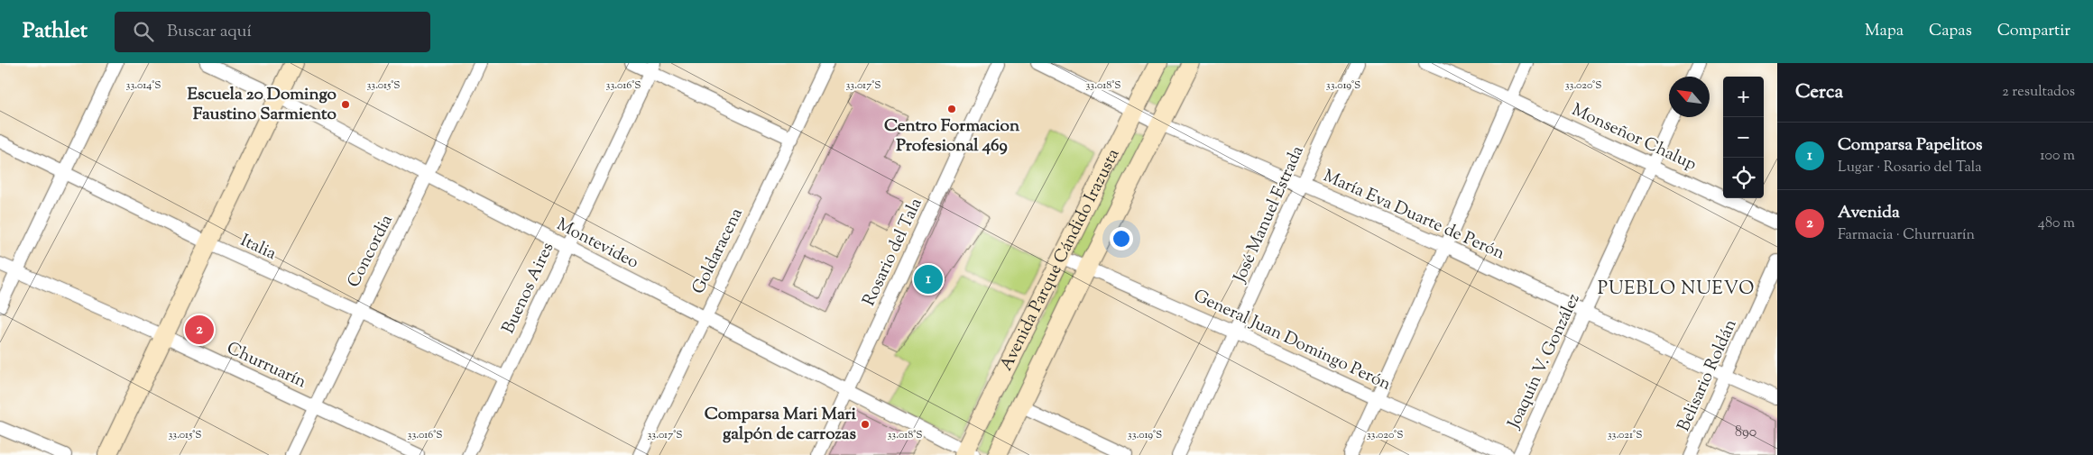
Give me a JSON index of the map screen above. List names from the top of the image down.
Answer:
{
  "streets": {
    "main road": ["Avenida Parque Cándido Irazusta"],
    "street": [
      "Monseñor Chalup",
      "José Manuel Estrada",
      "María Eva Duarte de Perón",
      "Montevideo",
      "Italia",
      "Concordia",
      "Goldaracena",
      "Rosario del Tala",
      "Buenos Aires",
      "General Juan Domingo Perón",
      "Joaquín V. González",
      "Churruarín",
      "Belisario Roldán"
    ]
  },
  "crossings": [
    ["Monseñor Chalup", "Joaquín V. González"],
    ["José Manuel Estrada", "María Eva Duarte de Perón"],
    ["José Manuel Estrada", "General Juan Domingo Perón"],
    ["María Eva Duarte de Perón", "Avenida Parque Cándido Irazusta"],
    ["María Eva Duarte de Perón", "Joaquín V. González"],
    ["María Eva Duarte de Perón", "Belisario Roldán"],
    ["Montevideo", "Concordia"],
    ["Montevideo", "Goldaracena"],
    ["Montevideo", "Rosario del Tala"],
    ["Montevideo", "Avenida Parque Cándido Irazusta"],
    ["Montevideo", "Buenos Aires"],
    ["Italia", "Concordia"],
    ["Italia", "Buenos Aires"],
    ["Concordia", "Churruarín"],
    ["Avenida Parque Cándido Irazusta", "General Juan Domingo Perón"]
  ],
  "districts": ["PUEBLO NUEVO"],
  "places": ["Escuela 20 Domingo Faustino Sarmiento", "Centro Formacion Profesional 469", "Comparsa Mari Mari galpón de carrozas"],
  "house_numbers": ["890"],
  "north": "top left",
  "page": {
    "header": "Pathlet",
    "search": "Buscar aquí",
    "nav": ["Mapa", "Capas", "Compartir"],
    "heading": ["Cerca", "2 resultados"],
    "map_buttons": ["+", "−"],
    "list": [
      {
        "mark": "1",
        "name": "Comparsa Papelitos",
        "note": "Lugar · Rosario del Tala",
        "value": "100 m"
      },
      {
        "mark": "2",
        "name": "Avenida",
        "note": "Farmacia · Churruarín",
        "value": "480 m"
      }
    ],
    "pins": ["1", "2"]
  },
  "coordinates": [
    "33.014°S",
    "33.015°S",
    "33.016°S",
    "33.017°S",
    "33.018°S",
    "33.019°S",
    "33.020°S",
    "33.021°S"
  ]
}
